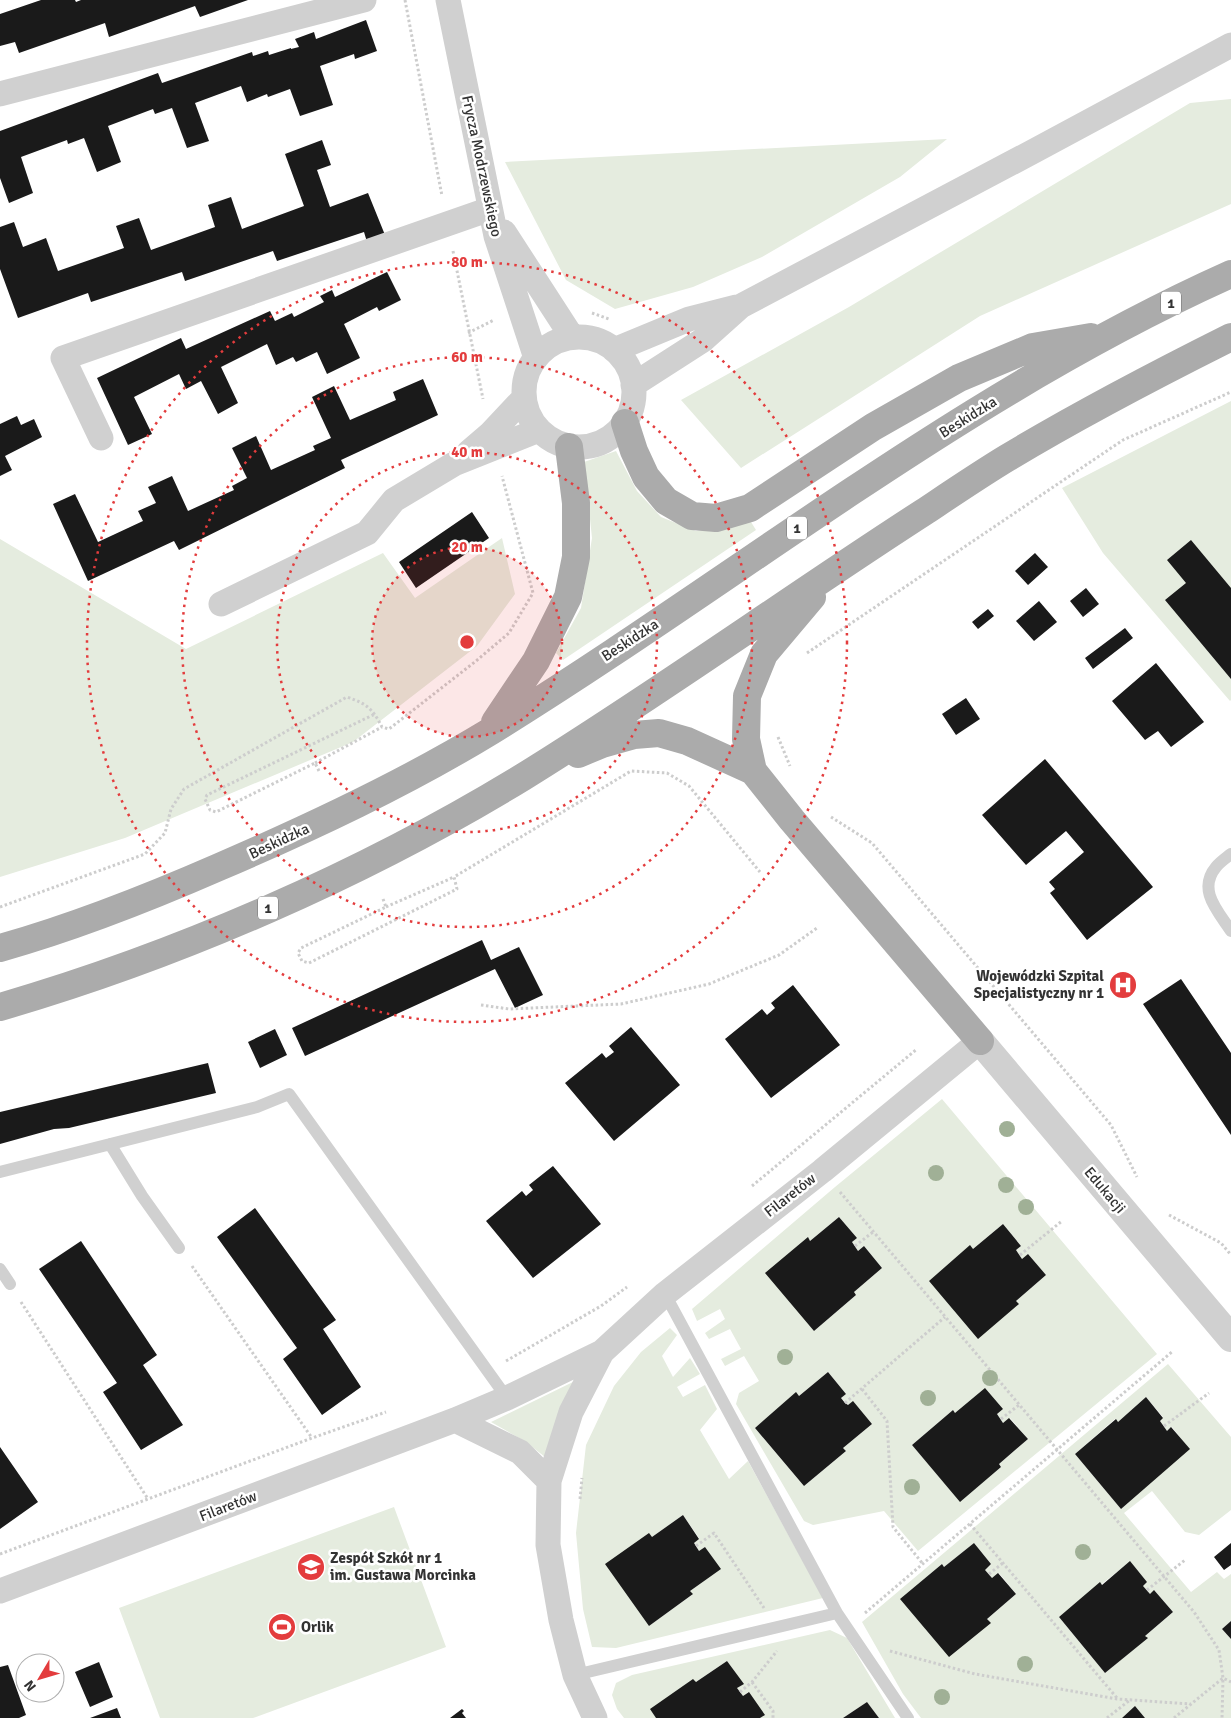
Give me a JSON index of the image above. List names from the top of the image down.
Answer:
{
  "streets": {
    "main road": ["1", "Beskidzka"],
    "street": ["Frycza Modrzewskiego", "Edukacji", "Filaretów"]
  },
  "crossings": [
    ["Edukacji", "Filaretów"]
  ],
  "places": {
    "hospital": ["Wojewódzki Szpital Specjalistyczny nr 1"],
    "school or university": ["Zespół Szkół nr 1 im. Gustawa Morcinka"],
    "sports": ["Orlik"]
  },
  "north": "bottom left",
  "rings": [
    "80 m",
    "60 m",
    "40 m",
    "20 m"
  ]
}
